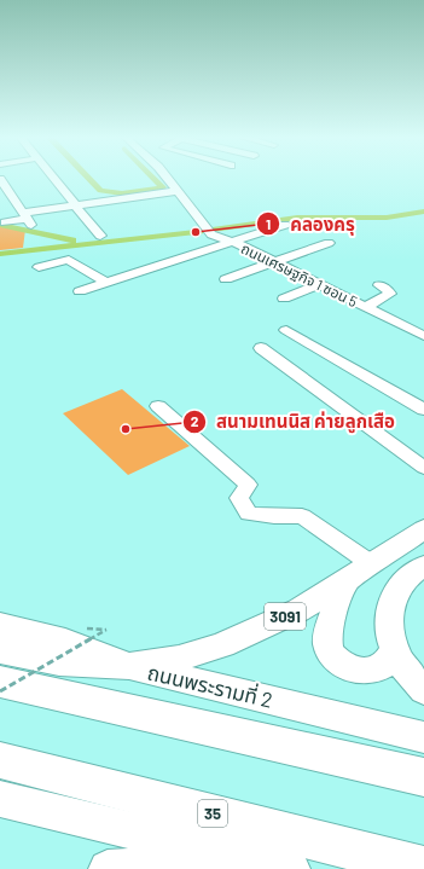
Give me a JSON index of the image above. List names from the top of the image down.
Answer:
{
  "streets": {
    "highway": ["35"],
    "main road": ["3091", "ถนนพระรามที่ 2"],
    "street": ["ถนนเศรษฐกิจ 1 ซอน 5"]
  },
  "crossings": [
    ["3091", "ถนนพระรามที่ 2"]
  ],
  "places": ["คลองครุ", "สนามเทนนิส ค่ายลูกเสือ"]
}
